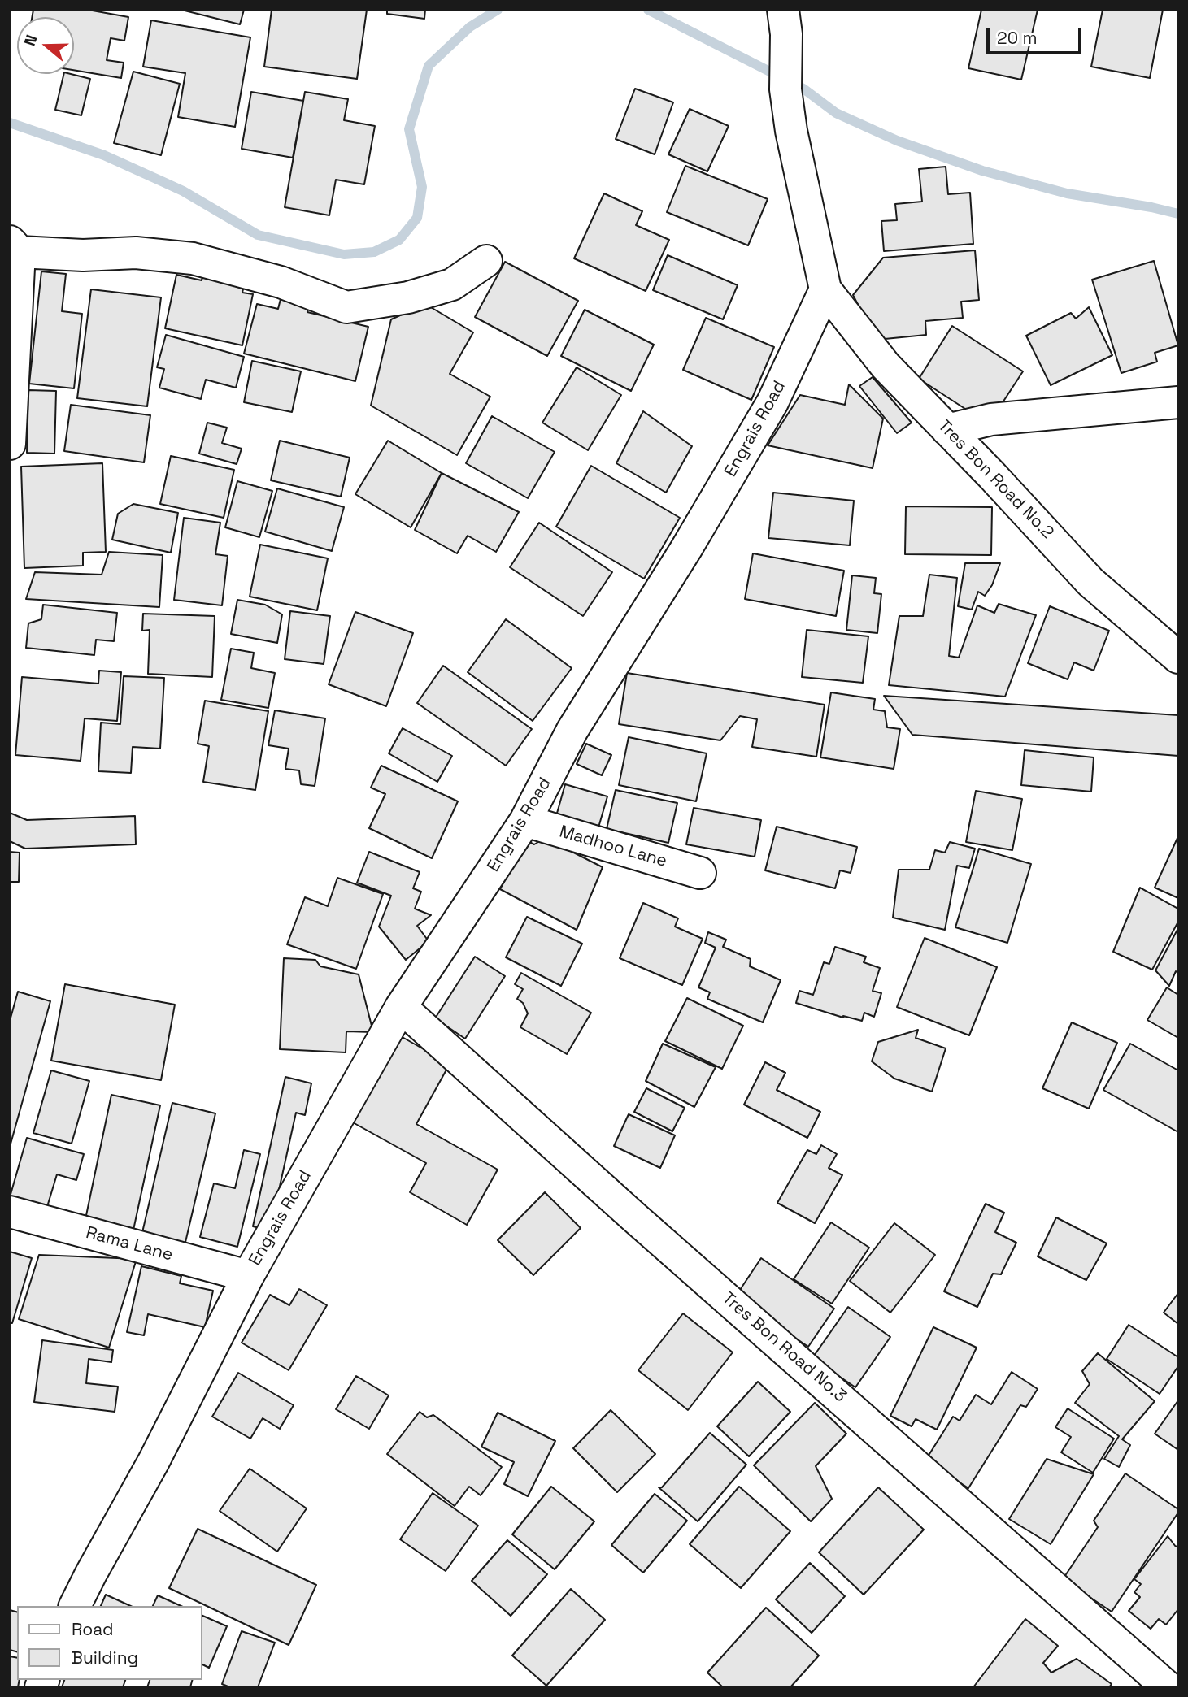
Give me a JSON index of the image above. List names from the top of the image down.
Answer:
{
  "streets": {
    "street": [
      "Engrais Road",
      "Tres Bon Road No.2",
      "Madhoo Lane",
      "Rama Lane",
      "Tres Bon Road No.3"
    ]
  },
  "crossings": [
    ["Engrais Road", "Tres Bon Road No.2"],
    ["Engrais Road", "Madhoo Lane"],
    ["Engrais Road", "Rama Lane"],
    ["Engrais Road", "Tres Bon Road No.3"]
  ],
  "legend": ["Road", "Building"],
  "scale_bar": "20 m",
  "north": "left"
}
